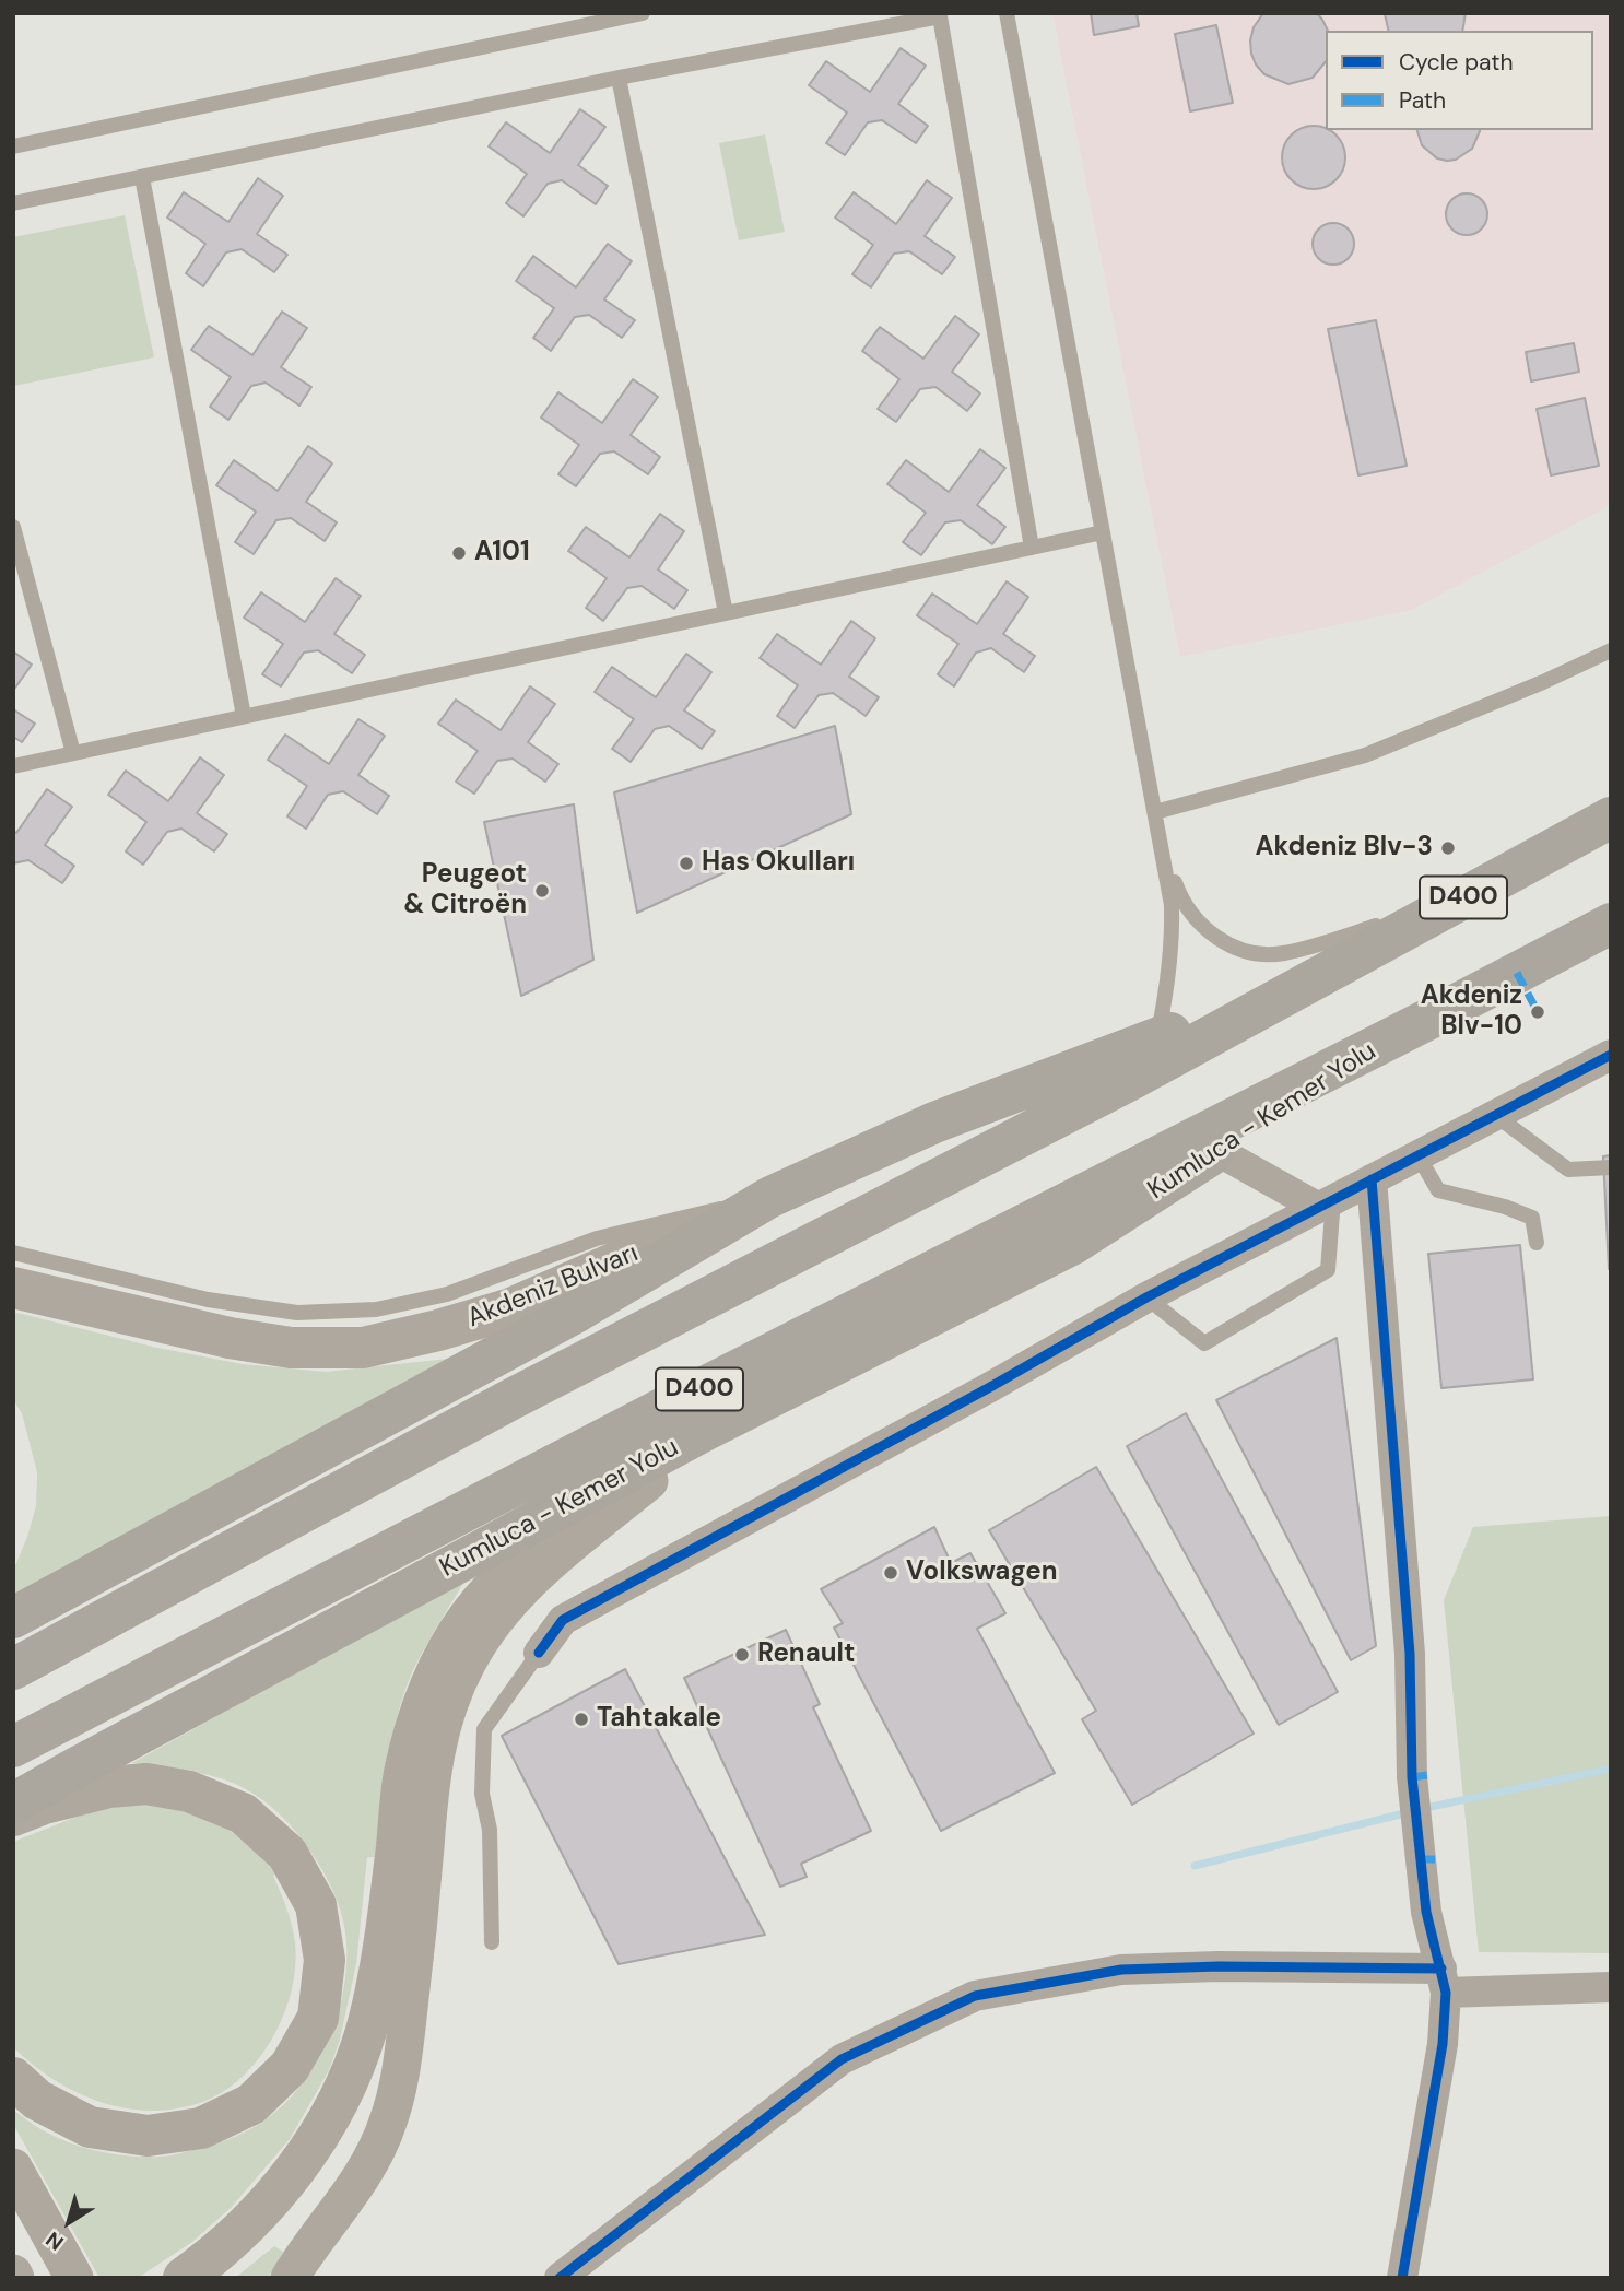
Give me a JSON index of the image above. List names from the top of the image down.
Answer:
{
  "streets": {
    "highway": ["D400", "Kumluca - Kemer Yolu"],
    "main road": ["Akdeniz Bulvarı"]
  },
  "crossings": [
    ["D400", "Kumluca - Kemer Yolu"],
    ["D400", "Akdeniz Bulvarı"]
  ],
  "places": [
    "A101",
    "Akdeniz Blv-3",
    "Has Okulları",
    "Peugeot & Citroën",
    "Akdeniz Blv-10",
    "Volkswagen",
    "Renault",
    "Tahtakale"
  ],
  "legend": ["Cycle path", "Path"],
  "north": "bottom left"
}
